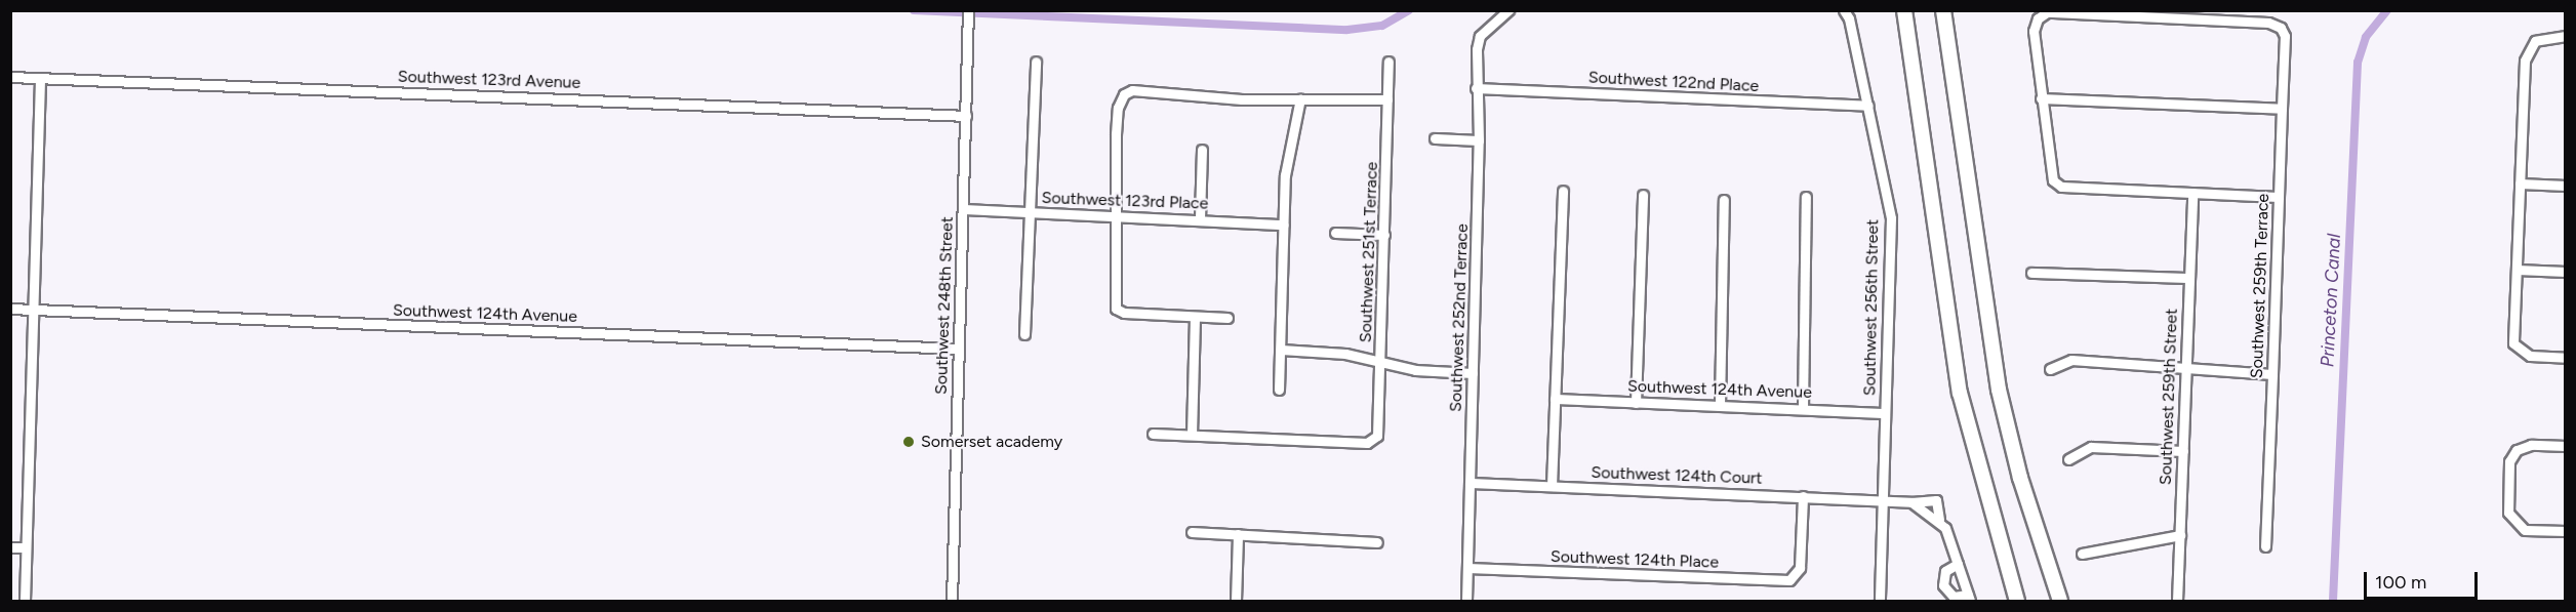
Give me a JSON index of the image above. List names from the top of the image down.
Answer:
{
  "streets": {
    "street": [
      "Southwest 123rd Avenue",
      "Southwest 122nd Place",
      "Southwest 123rd Place",
      "Southwest 251st Terrace",
      "Southwest 259th Terrace",
      "Southwest 248th Street",
      "Southwest 256th Street",
      "Southwest 124th Avenue",
      "Southwest 252nd Terrace",
      "Southwest 259th Street",
      "Southwest 124th Court",
      "Southwest 124th Place"
    ]
  },
  "crossings": [
    ["Southwest 123rd Avenue", "Southwest 248th Street"],
    ["Southwest 122nd Place", "Southwest 256th Street"],
    ["Southwest 122nd Place", "Southwest 252nd Terrace"],
    ["Southwest 123rd Place", "Southwest 248th Street"],
    ["Southwest 248th Street", "Southwest 124th Avenue"],
    ["Southwest 256th Street", "Southwest 124th Avenue"],
    ["Southwest 256th Street", "Southwest 124th Court"],
    ["Southwest 252nd Terrace", "Southwest 124th Court"],
    ["Southwest 252nd Terrace", "Southwest 124th Place"],
    ["Southwest 124th Court", "Southwest 124th Place"]
  ],
  "water": ["Princeton Canal"],
  "places": ["Somerset academy"],
  "scale_bar": "100 m"
}
